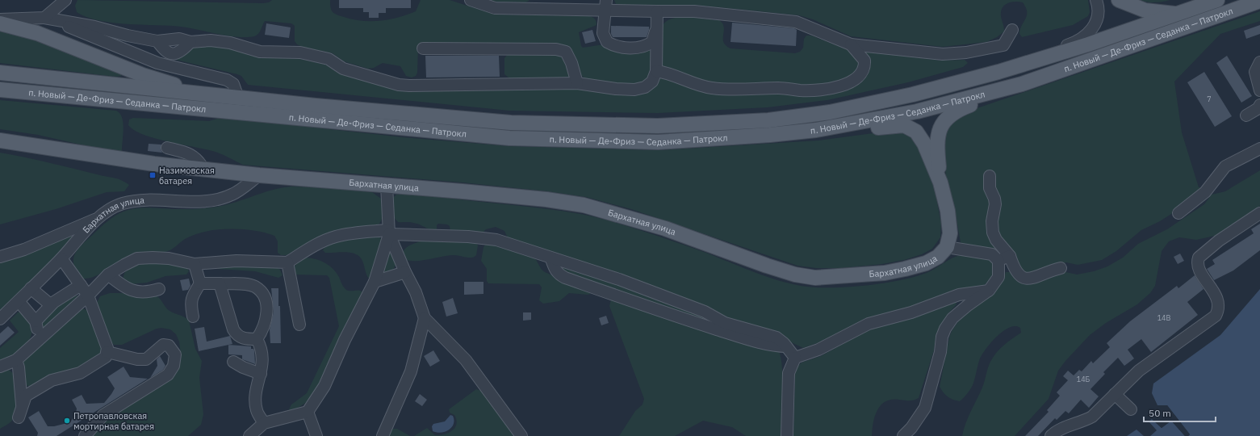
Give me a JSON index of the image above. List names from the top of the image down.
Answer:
{
  "streets": {
    "main road": ["п. Новый — Де-Фриз — Седанка — Патрокл", "Бархатная улица"]
  },
  "places": {
    "transit": ["Назимовская батарея"],
    "other": ["Петропавловская мортирная батарея"]
  },
  "house_numbers": ["7", "14В", "14Б"],
  "scale_bar": "50 m"
}
